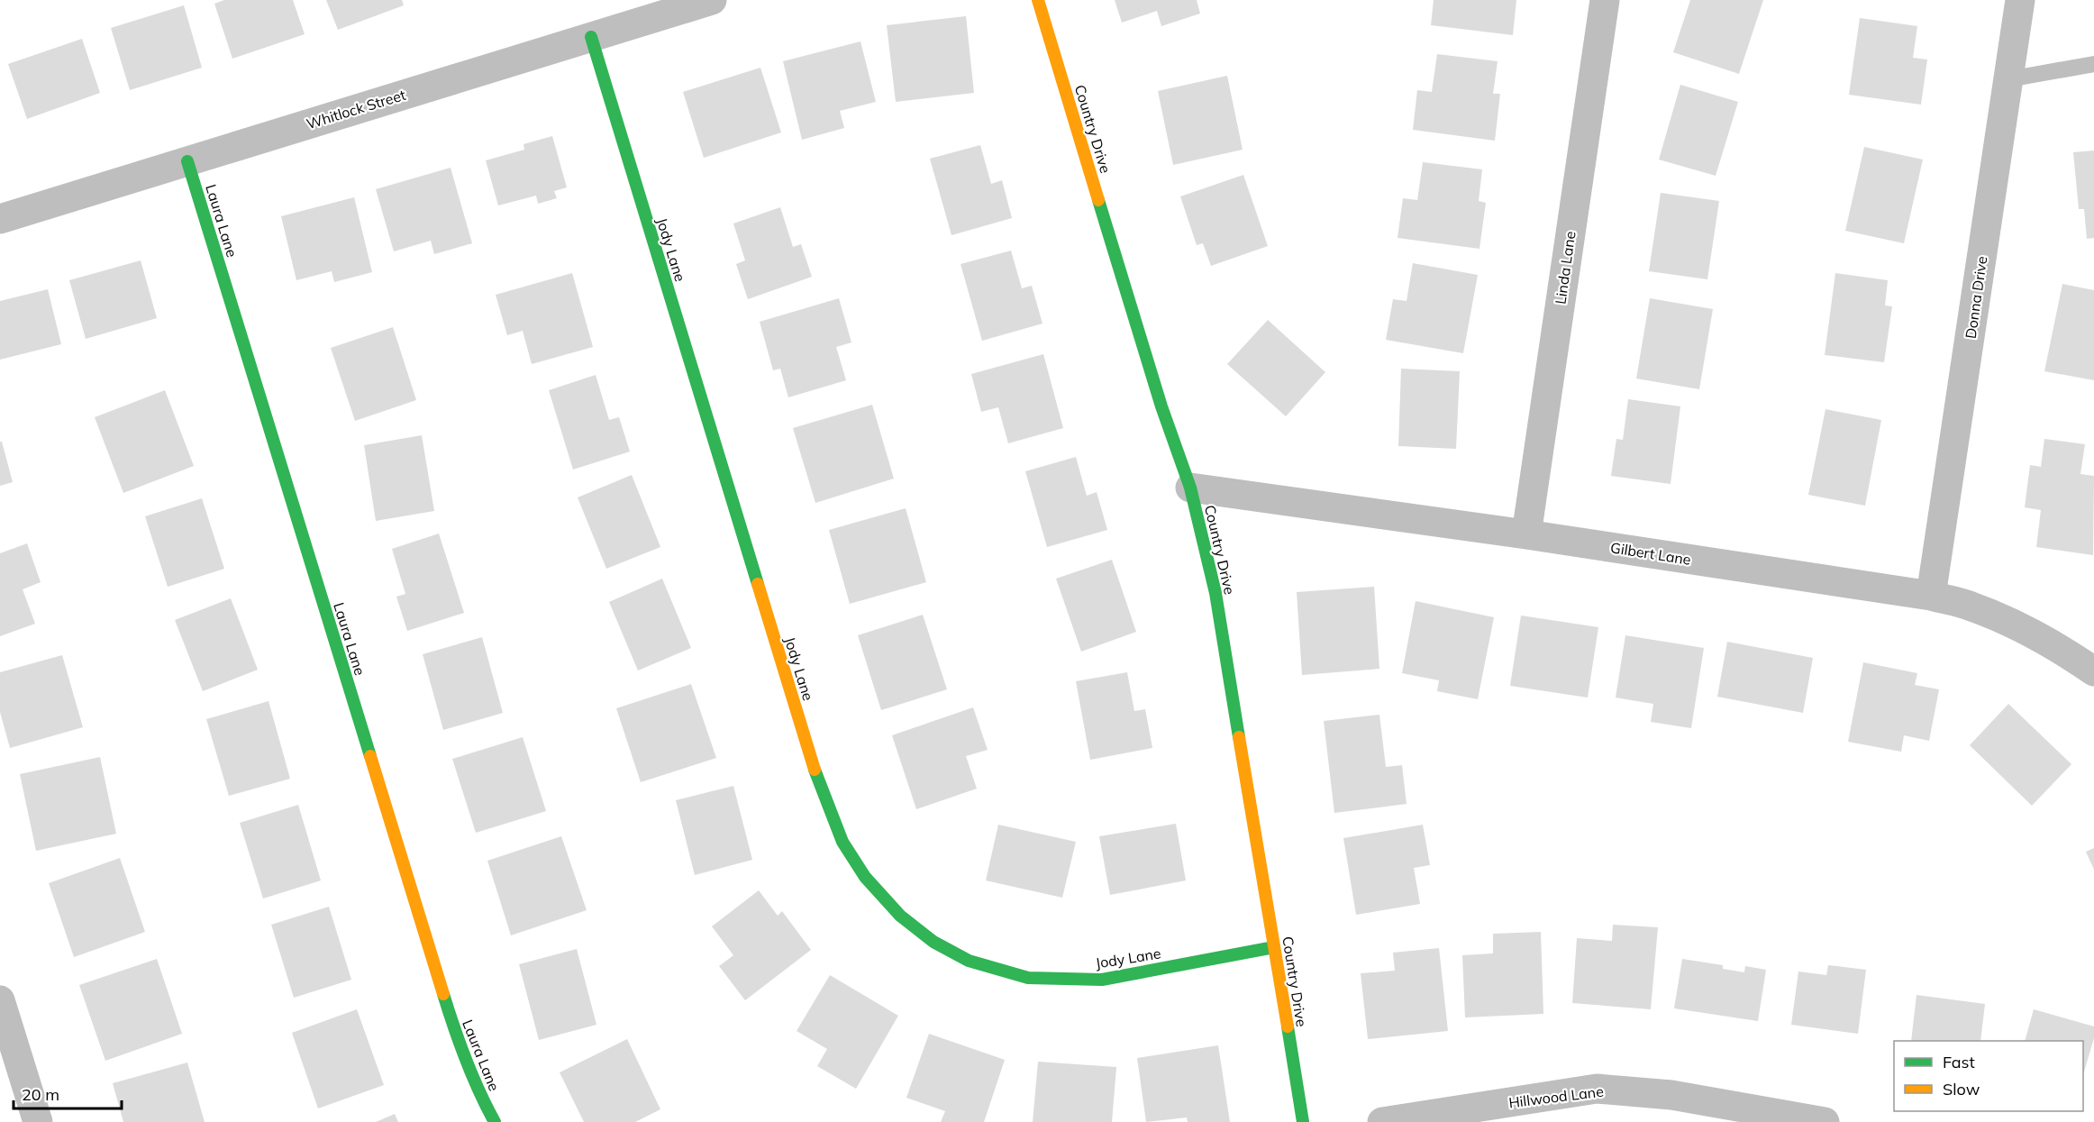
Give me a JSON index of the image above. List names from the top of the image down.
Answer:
{
  "streets": {
    "street": [
      "Whitlock Street",
      "Country Drive",
      "Laura Lane",
      "Jody Lane",
      "Linda Lane",
      "Donna Drive",
      "Gilbert Lane",
      "Hillwood Lane"
    ]
  },
  "crossings": [
    ["Whitlock Street", "Laura Lane"],
    ["Whitlock Street", "Jody Lane"],
    ["Country Drive", "Jody Lane"],
    ["Country Drive", "Gilbert Lane"],
    ["Linda Lane", "Gilbert Lane"],
    ["Donna Drive", "Gilbert Lane"]
  ],
  "legend": ["Fast", "Slow"],
  "scale_bar": "20 m"
}
